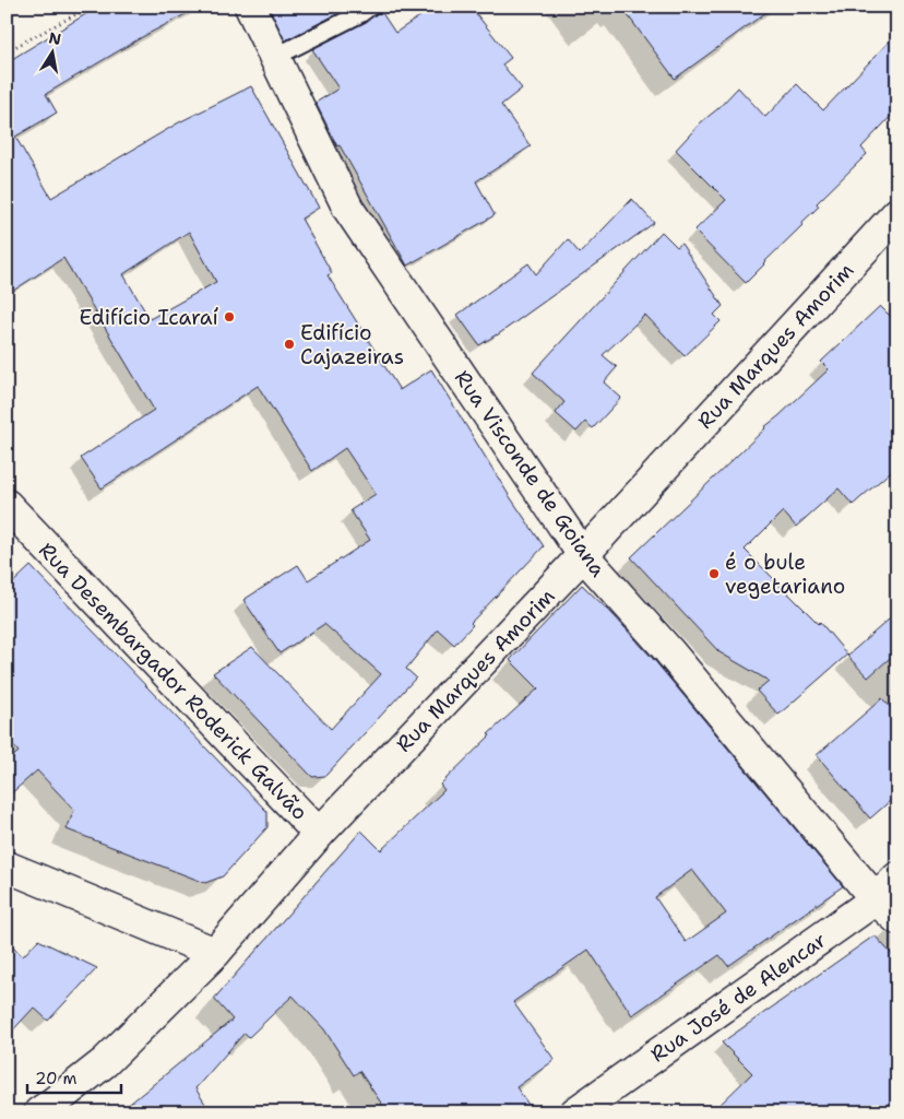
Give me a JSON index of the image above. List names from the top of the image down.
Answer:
{
  "streets": {
    "street": [
      "Rua Marques Amorim",
      "Rua Visconde de Goiana",
      "Rua Desembargador Roderick Galvão",
      "Rua José de Alencar"
    ]
  },
  "crossings": [
    ["Rua Marques Amorim", "Rua Visconde de Goiana"],
    ["Rua Marques Amorim", "Rua Desembargador Roderick Galvão"],
    ["Rua Visconde de Goiana", "Rua José de Alencar"]
  ],
  "places": ["Edifício Icaraí", "Edifício Cajazeiras", "é o bule vegetariano"],
  "scale_bar": "20 m",
  "north": "top"
}
